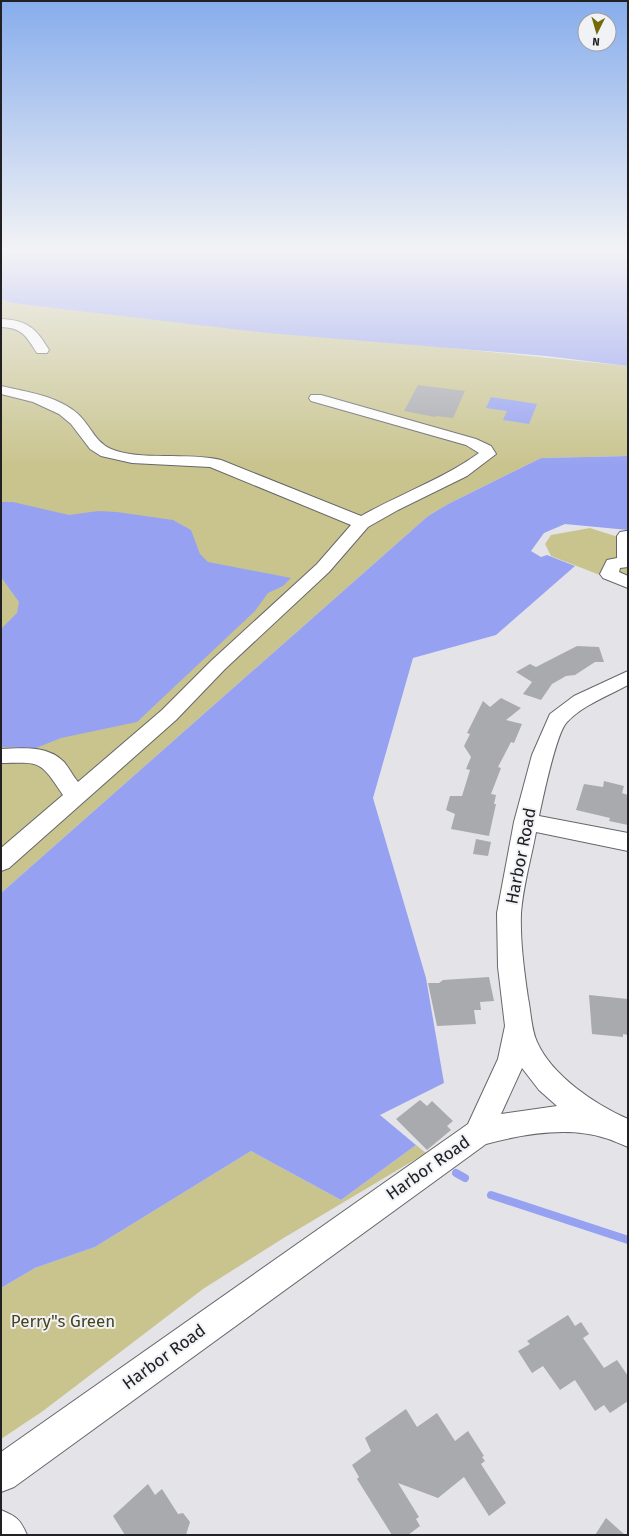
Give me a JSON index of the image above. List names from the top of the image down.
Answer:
{
  "streets": {
    "street": ["Harbor Road"]
  },
  "parks": ["Perry\"s Green"],
  "north": "bottom"
}
